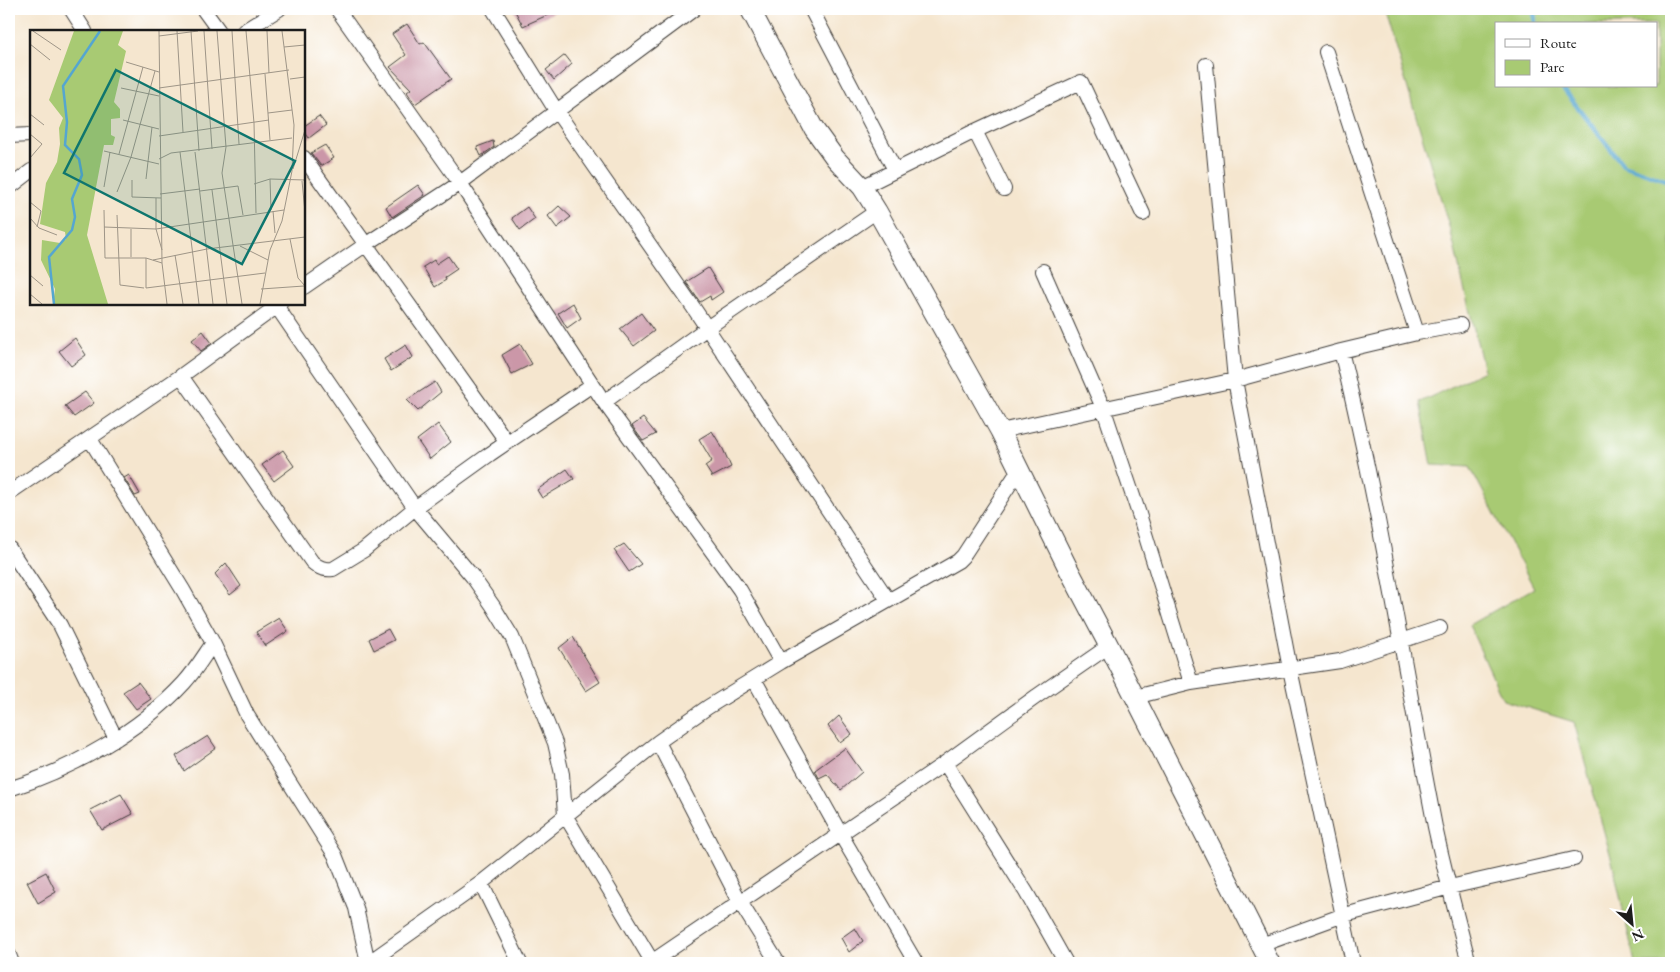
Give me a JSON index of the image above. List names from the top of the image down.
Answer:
{
  "legend": ["Route", "Parc"],
  "north": "bottom right"
}
